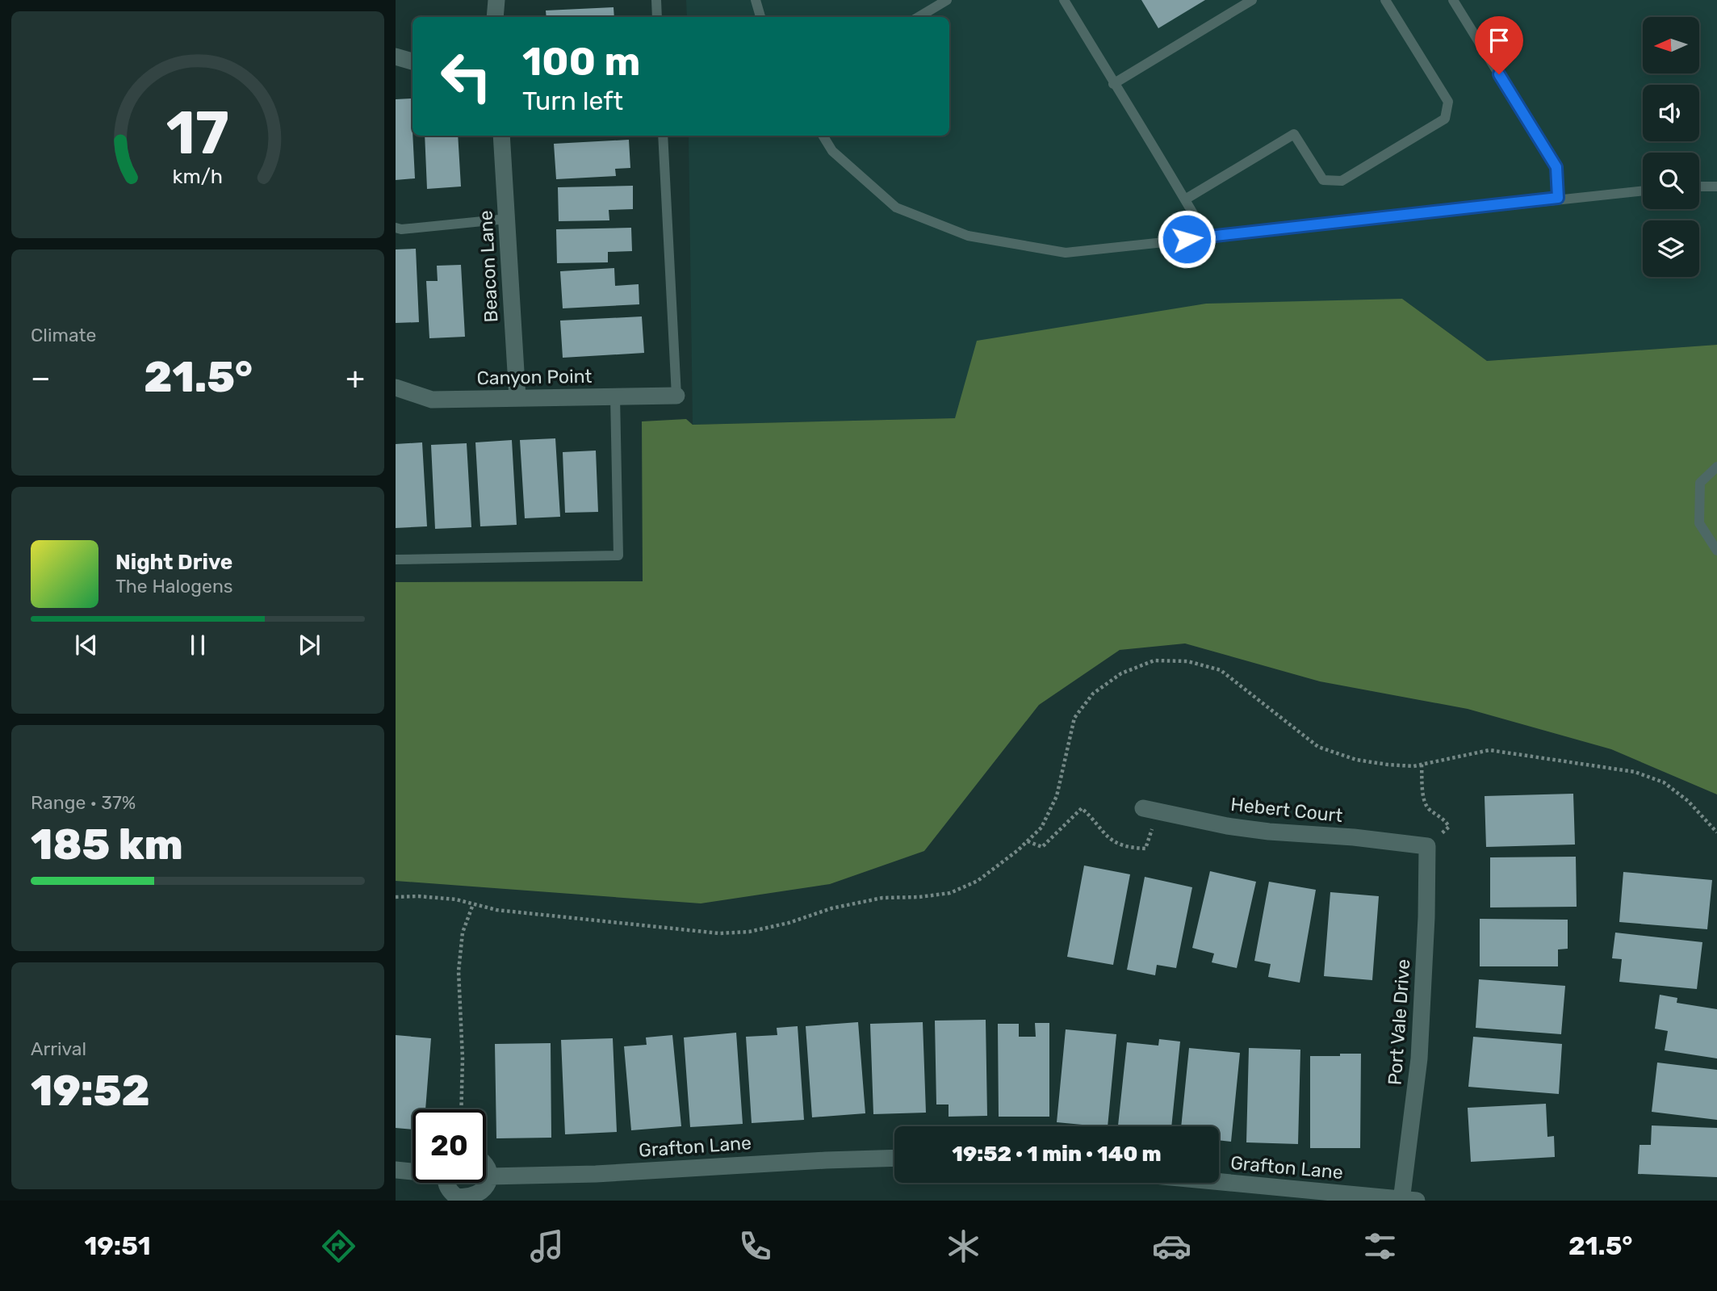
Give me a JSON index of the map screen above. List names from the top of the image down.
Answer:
{
  "streets": {
    "street": [
      "Beacon Lane",
      "Canyon Point",
      "Hebert Court",
      "Port Vale Drive",
      "Grafton Lane"
    ]
  },
  "crossings": [
    ["Beacon Lane", "Canyon Point"],
    ["Hebert Court", "Port Vale Drive"],
    ["Port Vale Drive", "Grafton Lane"]
  ],
  "north": "left",
  "page": {
    "turn": ["100 m", "Turn left"],
    "tile": [
      "Climate",
      ["Range · 37%", "185 km"],
      ["Arrival", "19:52"]
    ],
    "heat": ["−", "21.5°", "+"],
    "song": ["Night Drive", "The Halogens"],
    "limit": "20",
    "trip": "19:52 · 1 min · 140 m",
    "tabs": ["19:51", "21.5°"],
    "gauge": ["17", "km/h"]
  }
}
